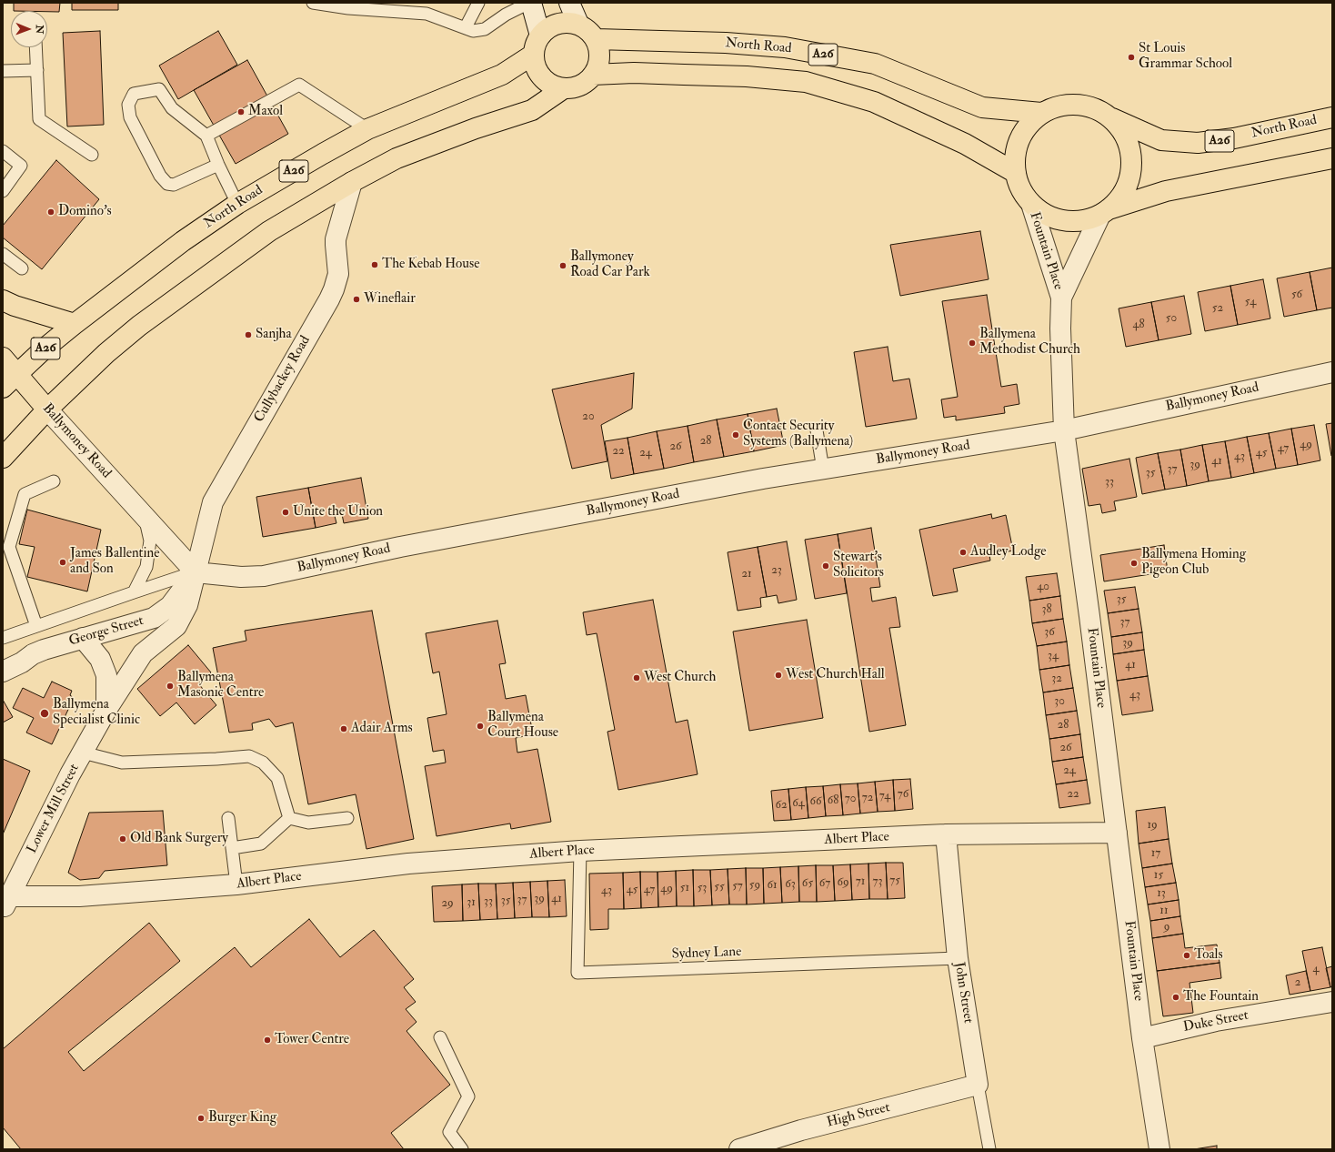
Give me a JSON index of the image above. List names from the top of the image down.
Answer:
{
  "streets": {
    "main road": ["North Road", "A26", "Ballymoney Road"],
    "street": [
      "Fountain Place",
      "Cullybackey Road",
      "George Street",
      "Lower Mill Street",
      "Albert Place",
      "John Street",
      "Duke Street",
      "High Street"
    ],
    "lane": ["Sydney Lane"]
  },
  "crossings": [
    ["North Road", "A26"],
    ["North Road", "Fountain Place"],
    ["North Road", "Ballymoney Road"],
    ["A26", "Fountain Place"],
    ["Fountain Place", "Ballymoney Road"],
    ["Fountain Place", "Albert Place"],
    ["Fountain Place", "Duke Street"],
    ["Cullybackey Road", "Ballymoney Road"],
    ["Cullybackey Road", "George Street"],
    ["Cullybackey Road", "Lower Mill Street"],
    ["Ballymoney Road", "George Street"],
    ["Ballymoney Road", "Lower Mill Street"],
    ["George Street", "Lower Mill Street"],
    ["Lower Mill Street", "Albert Place"],
    ["Albert Place", "Sydney Lane"],
    ["Albert Place", "John Street"],
    ["Sydney Lane", "John Street"],
    ["John Street", "High Street"]
  ],
  "places": [
    "St Louis Grammar School",
    "Maxol",
    "Domino's",
    "The Kebab House",
    "Ballymoney Road Car Park",
    "Wineflair",
    "Sanjha",
    "Ballymena Methodist Church",
    "Contact Security Systems (Ballymena)",
    "Unite the Union",
    "Audley Lodge",
    "James Ballentine and Son",
    "Ballymena Homing Pigeon Club",
    "Stewart's Solicitors",
    "West Church Hall",
    "West Church",
    "Ballymena Masonic Centre",
    "Ballymena Specialist Clinic",
    "Ballymena Court House",
    "Adair Arms",
    "Old Bank Surgery",
    "Toals",
    "The Fountain",
    "Tower Centre",
    "Burger King"
  ],
  "house_numbers": [
    "56",
    "54",
    "52",
    "50",
    "48",
    "20",
    "28",
    "49",
    "26",
    "47",
    "22",
    "24",
    "45",
    "43",
    "41",
    "39",
    "37",
    "35",
    "33",
    "23",
    "21",
    "40",
    "35",
    "38",
    "37",
    "36",
    "39",
    "34",
    "41",
    "32",
    "43",
    "30",
    "28",
    "26",
    "24",
    "76",
    "22",
    "74",
    "72",
    "70",
    "68",
    "66",
    "64",
    "62",
    "19",
    "17",
    "15",
    "75",
    "71",
    "73",
    "69",
    "65",
    "67",
    "63",
    "59",
    "61",
    "57",
    "55",
    "51",
    "53",
    "49",
    "45",
    "47",
    "43",
    "13",
    "39",
    "41",
    "37",
    "35",
    "33",
    "31",
    "29",
    "11",
    "9",
    "4",
    "2"
  ],
  "north": "right"
}
